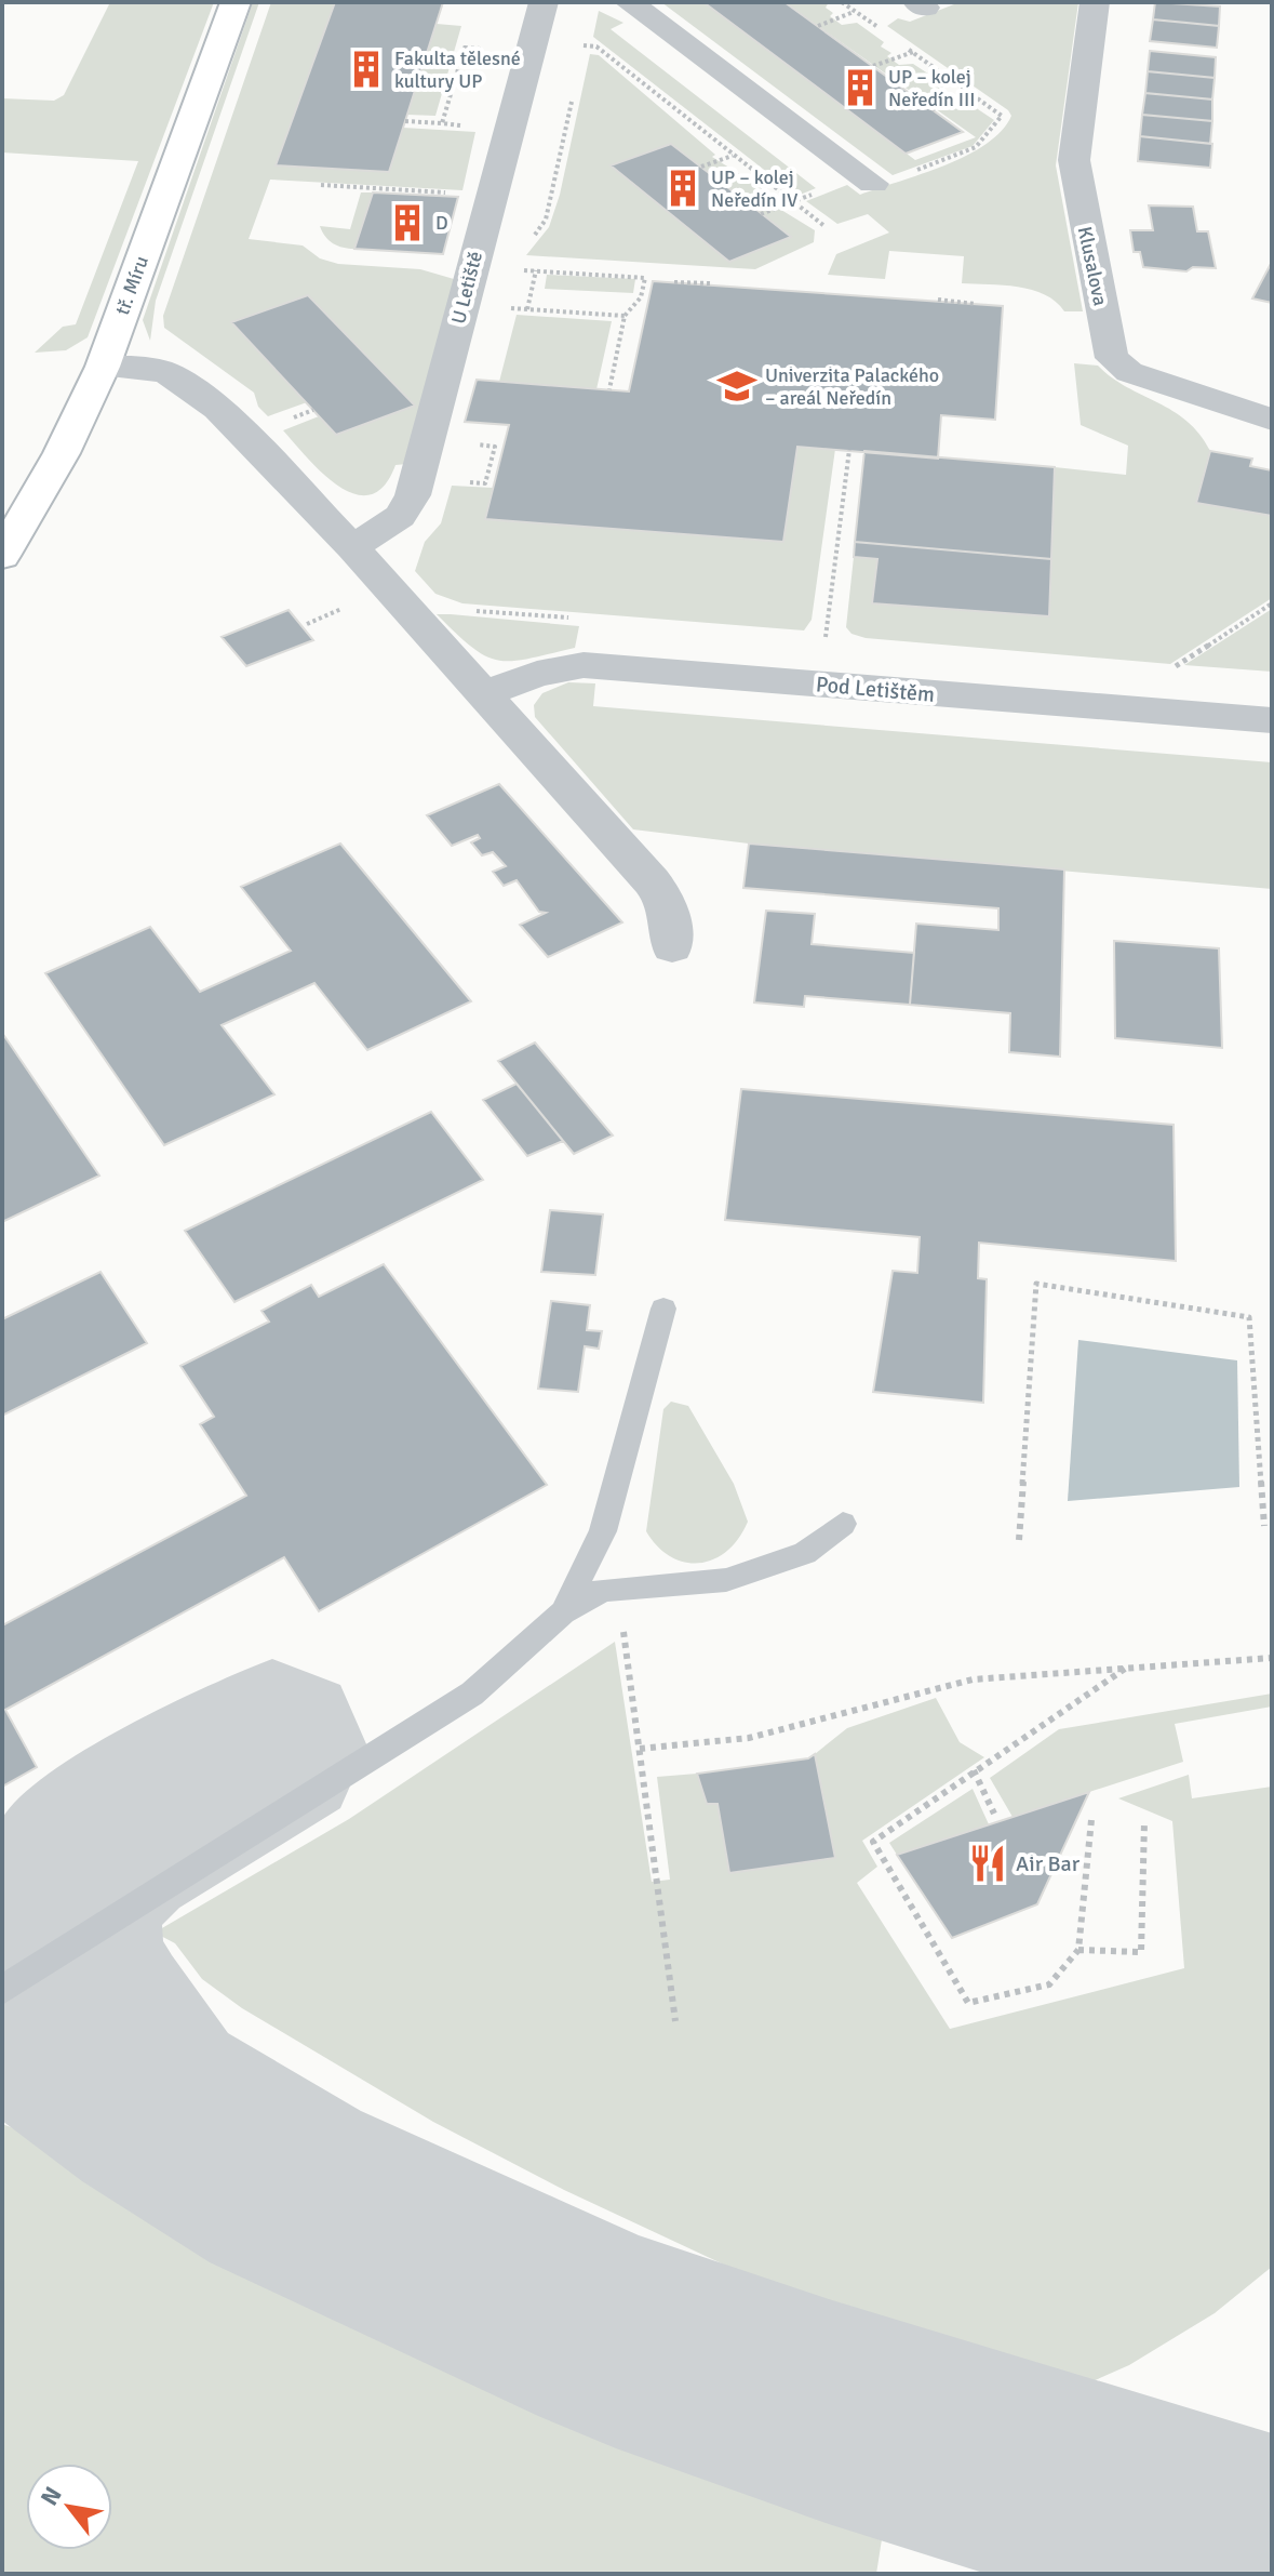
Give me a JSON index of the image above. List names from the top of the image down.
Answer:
{
  "streets": {
    "main road": ["tř. Míru"],
    "street": ["Klusalova", "U Letiště", "Pod Letištěm"]
  },
  "places": {
    "building": [
      "Fakulta tělesné kultury UP",
      "UP – kolej Neředín III",
      "UP – kolej Neředín IV",
      "D"
    ],
    "school or university": ["Univerzita Palackého – areál Neředín"],
    "restaurant": ["Air Bar"]
  },
  "north": "top left"
}
